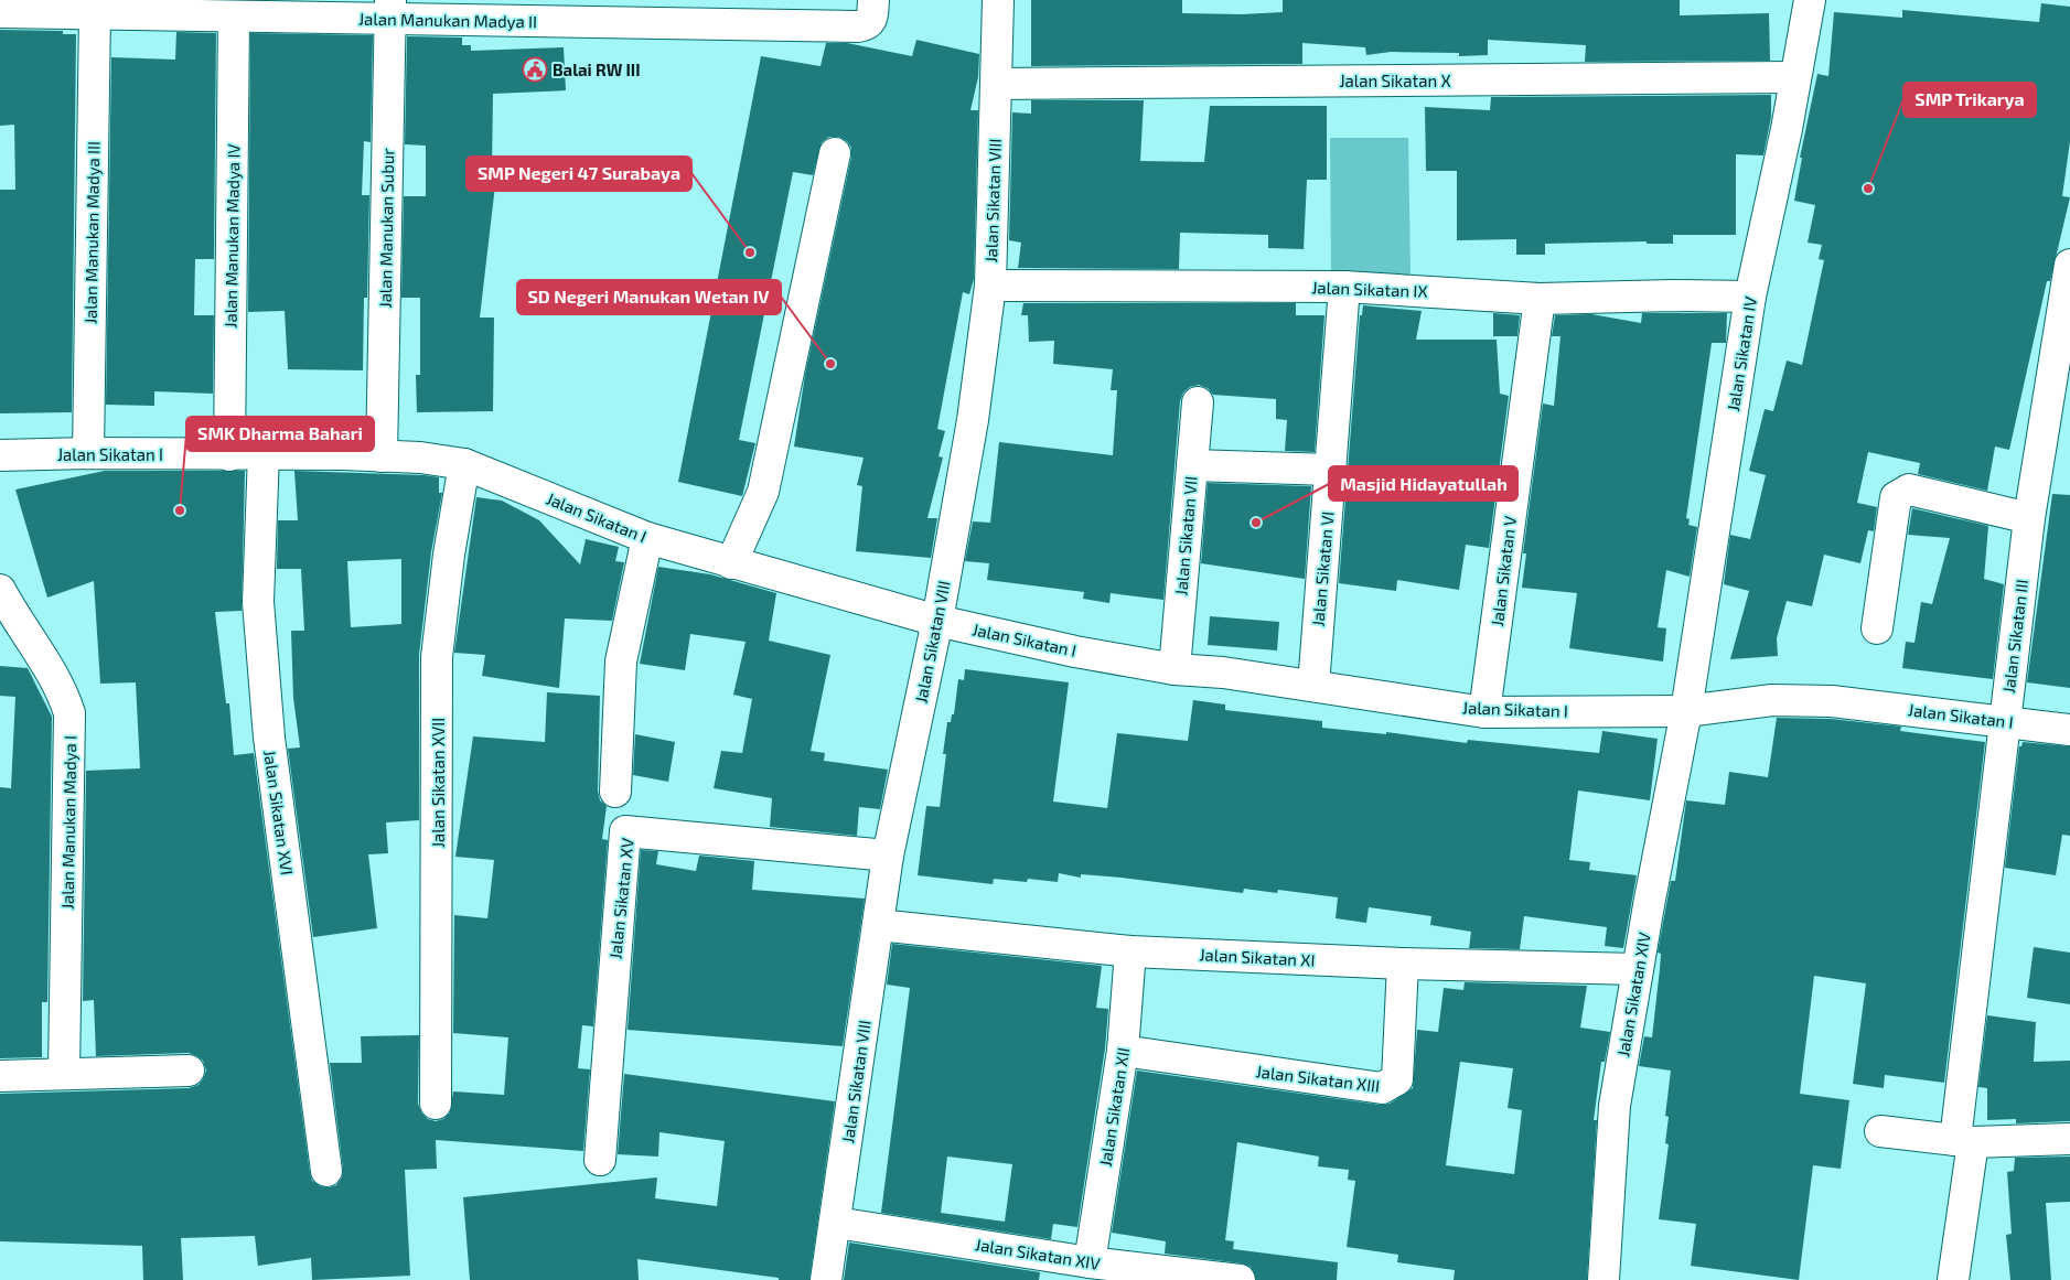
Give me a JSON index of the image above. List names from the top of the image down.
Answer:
{
  "streets": {
    "street": [
      "Jalan Manukan Madya II",
      "Jalan Sikatan X",
      "Jalan Sikatan VIII",
      "Jalan Manukan Subur",
      "Jalan Manukan Madya III",
      "Jalan Manukan Madya IV",
      "Jalan Sikatan IX",
      "Jalan Sikatan IV",
      "Jalan Sikatan I",
      "Jalan Sikatan VII",
      "Jalan Sikatan VI",
      "Jalan Sikatan V",
      "Jalan Sikatan III",
      "Jalan Sikatan XVII",
      "Jalan Sikatan XVI",
      "Jalan Manukan Madya I",
      "Jalan Sikatan XV",
      "Jalan Sikatan XI",
      "Jalan Sikatan XIV",
      "Jalan Sikatan XIII",
      "Jalan Sikatan XII"
    ]
  },
  "crossings": [
    ["Jalan Manukan Madya II", "Jalan Manukan Subur"],
    ["Jalan Manukan Madya II", "Jalan Manukan Madya III"],
    ["Jalan Manukan Madya II", "Jalan Manukan Madya IV"],
    ["Jalan Sikatan X", "Jalan Sikatan VIII"],
    ["Jalan Sikatan X", "Jalan Sikatan IV"],
    ["Jalan Sikatan VIII", "Jalan Sikatan IX"],
    ["Jalan Sikatan VIII", "Jalan Sikatan I"],
    ["Jalan Sikatan VIII", "Jalan Sikatan XV"],
    ["Jalan Sikatan VIII", "Jalan Sikatan XI"],
    ["Jalan Sikatan VIII", "Jalan Sikatan XIV"],
    ["Jalan Manukan Subur", "Jalan Sikatan I"],
    ["Jalan Manukan Madya III", "Jalan Sikatan I"],
    ["Jalan Manukan Madya IV", "Jalan Sikatan I"],
    ["Jalan Sikatan IX", "Jalan Sikatan IV"],
    ["Jalan Sikatan IX", "Jalan Sikatan VI"],
    ["Jalan Sikatan IX", "Jalan Sikatan V"],
    ["Jalan Sikatan IV", "Jalan Sikatan I"],
    ["Jalan Sikatan IV", "Jalan Sikatan XIV"],
    ["Jalan Sikatan I", "Jalan Sikatan VII"],
    ["Jalan Sikatan I", "Jalan Sikatan VI"],
    ["Jalan Sikatan I", "Jalan Sikatan V"],
    ["Jalan Sikatan I", "Jalan Sikatan III"],
    ["Jalan Sikatan I", "Jalan Sikatan XVII"],
    ["Jalan Sikatan I", "Jalan Sikatan XVI"],
    ["Jalan Sikatan I", "Jalan Sikatan XIV"],
    ["Jalan Sikatan XI", "Jalan Sikatan XIV"],
    ["Jalan Sikatan XI", "Jalan Sikatan XIII"],
    ["Jalan Sikatan XI", "Jalan Sikatan XII"],
    ["Jalan Sikatan XIV", "Jalan Sikatan XII"],
    ["Jalan Sikatan XIII", "Jalan Sikatan XII"]
  ],
  "places": {
    "public building": ["Balai RW III"],
    "other": [
      "SMP Trikarya",
      "SMP Negeri 47 Surabaya",
      "SD Negeri Manukan Wetan IV",
      "SMK Dharma Bahari",
      "Masjid Hidayatullah"
    ]
  }
}
